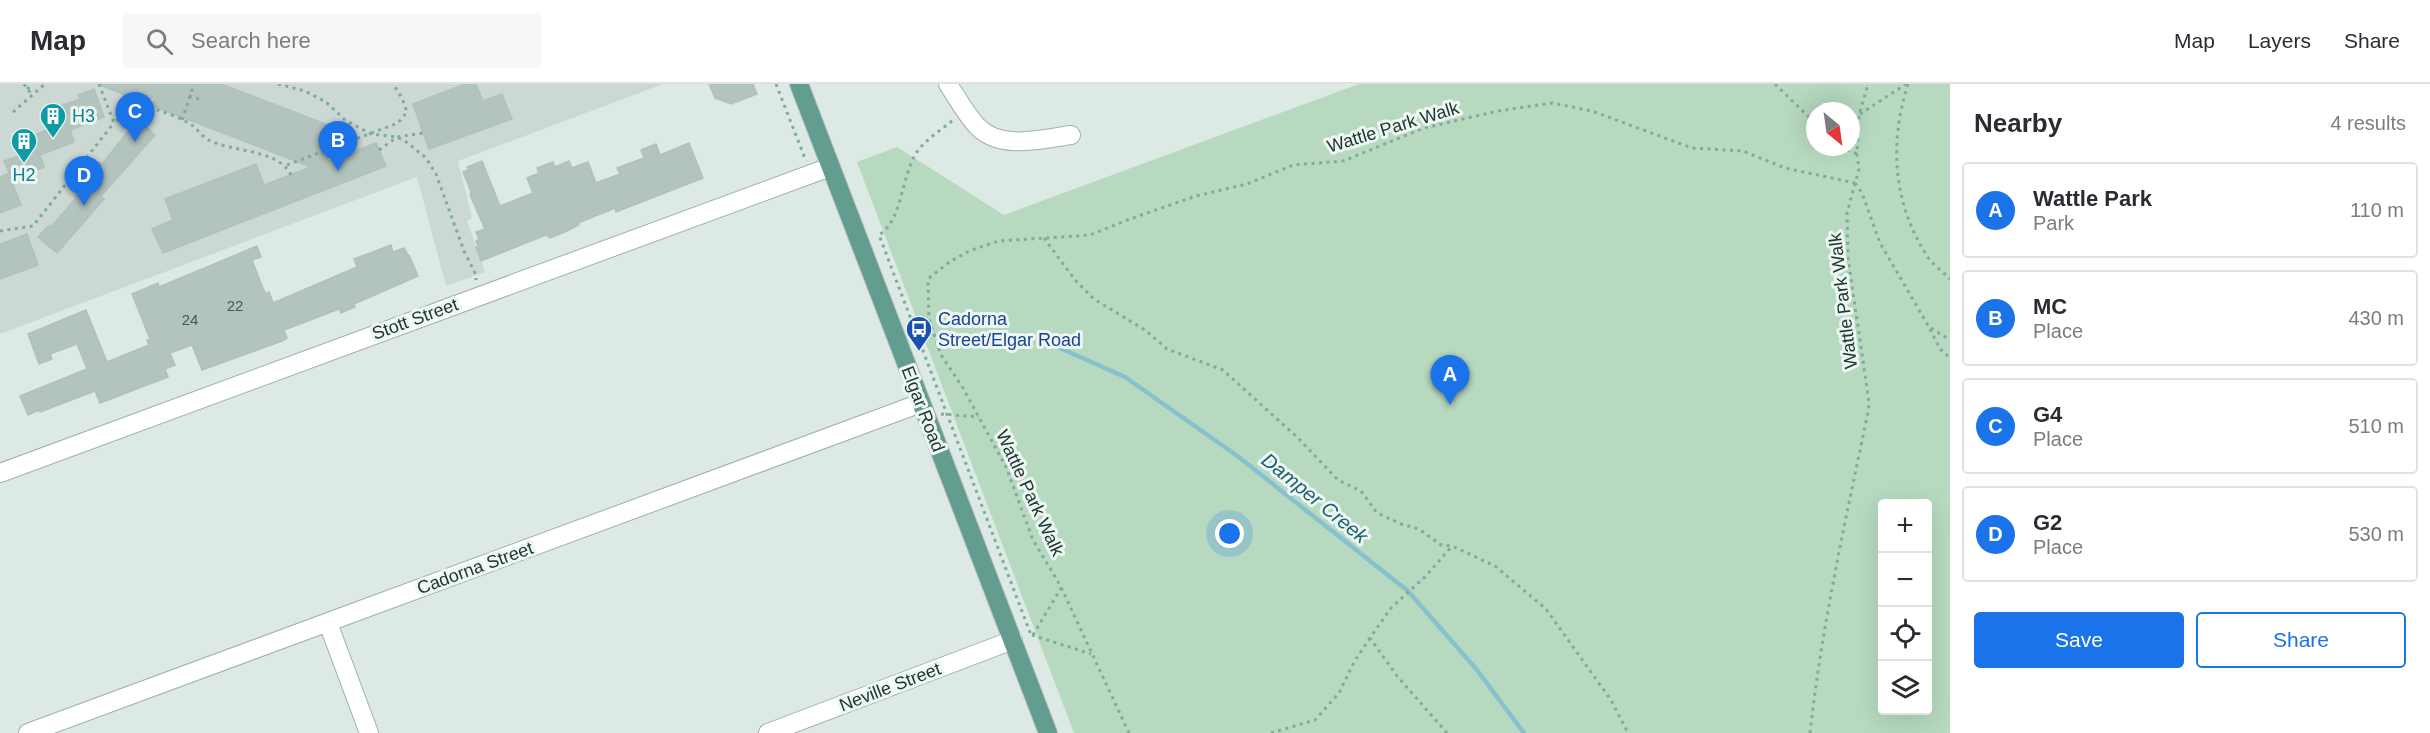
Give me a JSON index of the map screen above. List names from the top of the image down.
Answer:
{
  "streets": {
    "main road": ["Elgar Road"],
    "street": ["Stott Street", "Cadorna Street", "Neville Street"],
    "path": ["Wattle Park Walk"]
  },
  "crossings": [
    ["Stott Street", "Elgar Road"],
    ["Elgar Road", "Cadorna Street"],
    ["Elgar Road", "Neville Street"]
  ],
  "water": ["Damper Creek"],
  "places": {
    "building": ["H3", "H2"],
    "bus stop": ["Cadorna Street/Elgar Road"]
  },
  "house_numbers": ["22", "24"],
  "north": "bottom right",
  "page": {
    "header": "Map",
    "search": "Search here",
    "nav": ["Map", "Layers", "Share"],
    "heading": ["Nearby", "4 results"],
    "pins": [
      "C",
      "B",
      "D",
      "A"
    ],
    "list": [
      {
        "mark": "A",
        "name": "Wattle Park",
        "note": "Park",
        "value": "110 m"
      },
      {
        "mark": "B",
        "name": "MC",
        "note": "Place",
        "value": "430 m"
      },
      {
        "mark": "C",
        "name": "G4",
        "note": "Place",
        "value": "510 m"
      },
      {
        "mark": "D",
        "name": "G2",
        "note": "Place",
        "value": "530 m"
      }
    ],
    "map_buttons": ["+", "−"],
    "buttons": ["Save", "Share"]
  }
}
